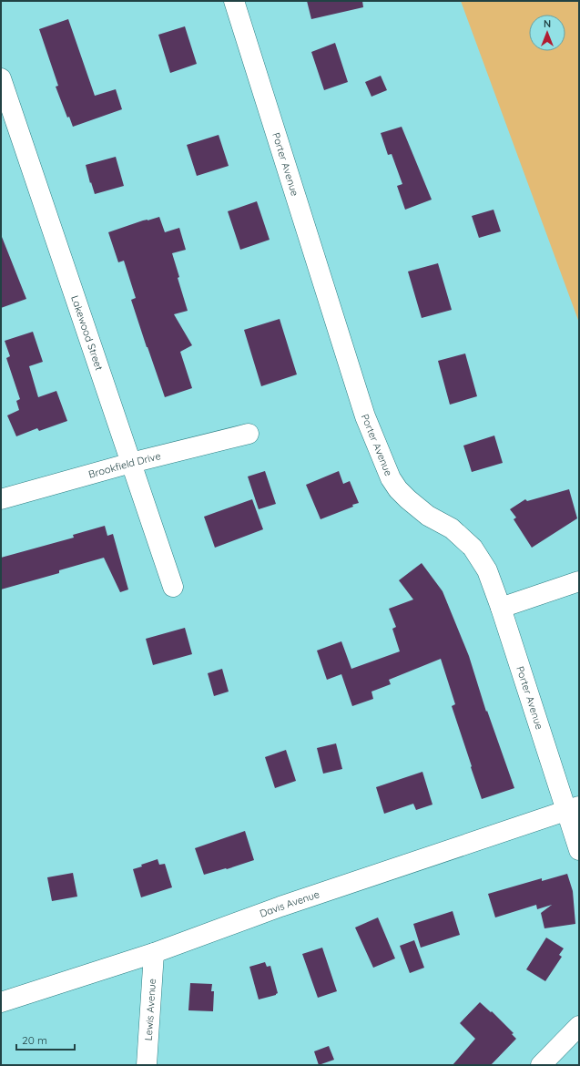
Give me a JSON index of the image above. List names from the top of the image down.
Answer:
{
  "streets": {
    "street": [
      "Porter Avenue",
      "Lakewood Street",
      "Brookfield Drive",
      "Davis Avenue",
      "Lewis Avenue"
    ]
  },
  "crossings": [
    ["Porter Avenue", "Davis Avenue"],
    ["Lakewood Street", "Brookfield Drive"],
    ["Davis Avenue", "Lewis Avenue"]
  ],
  "scale_bar": "20 m",
  "north": "top"
}
